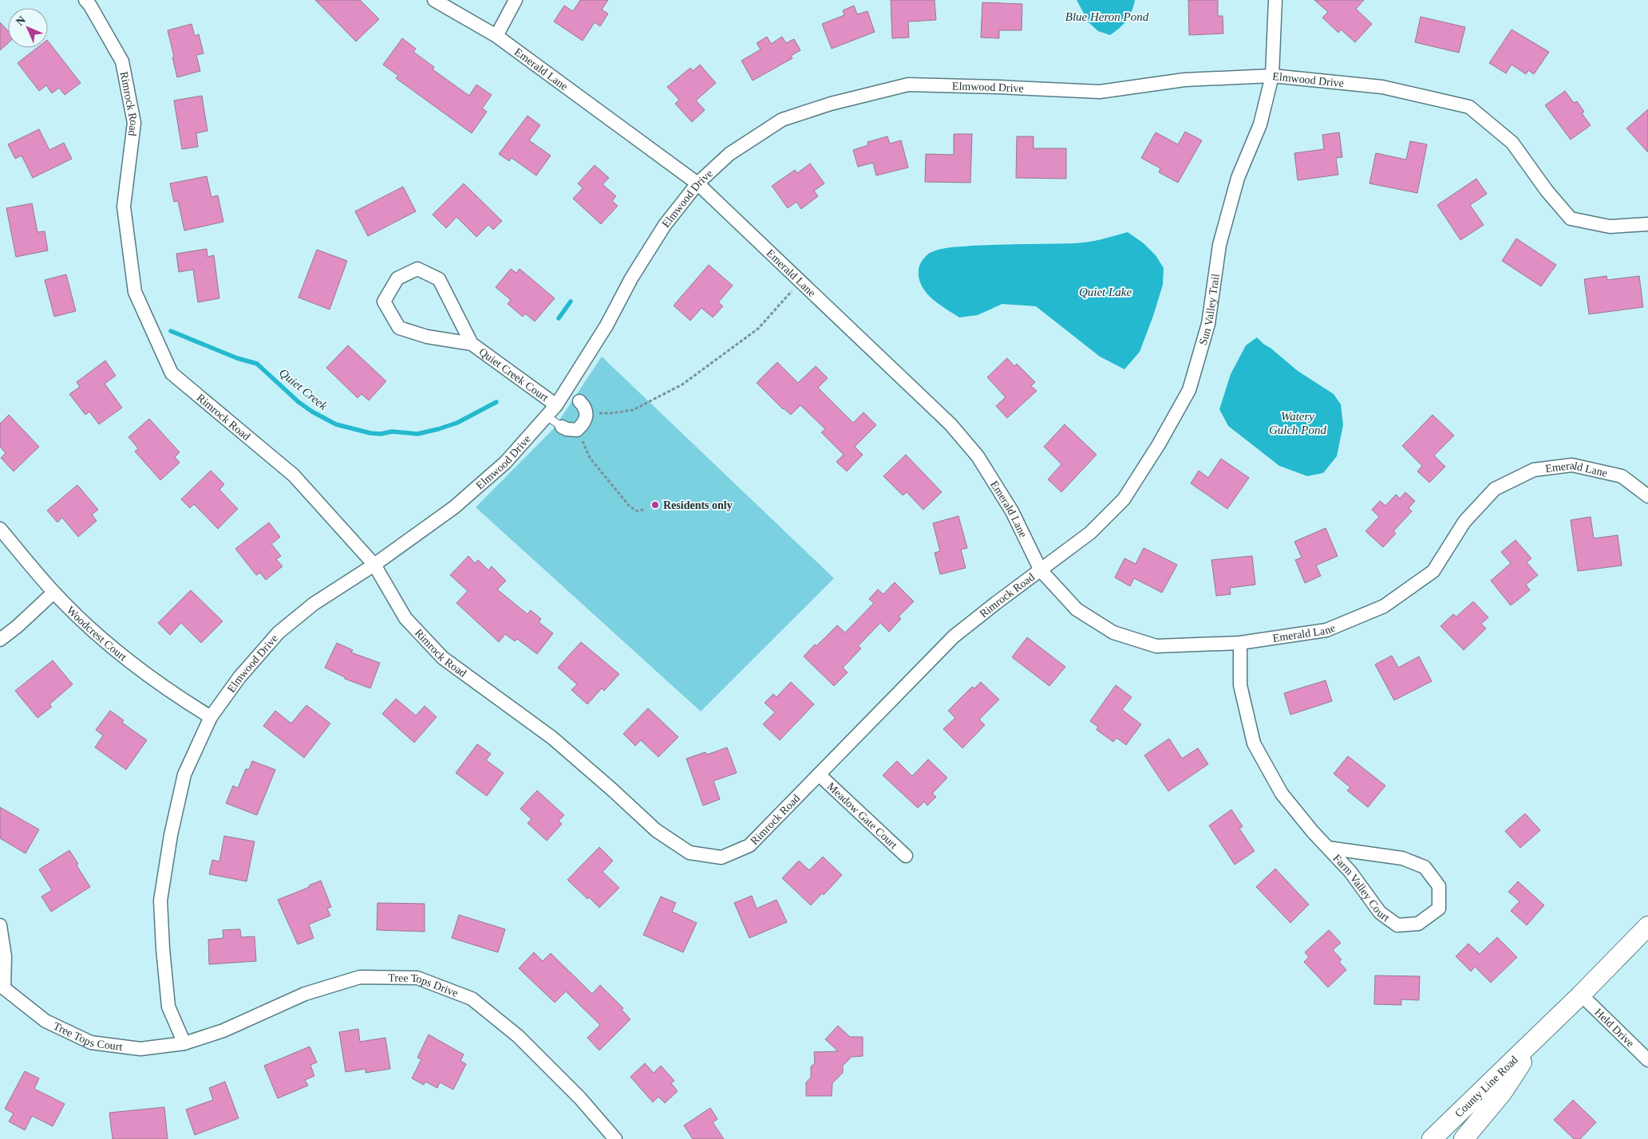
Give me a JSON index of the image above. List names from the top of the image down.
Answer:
{
  "streets": {
    "main road": ["County Line Road"],
    "street": [
      "Emerald Lane",
      "Elmwood Drive",
      "Rimrock Road",
      "Sun Valley Trail",
      "Quiet Creek Court",
      "Woodcrest Court",
      "Meadow Gate Court",
      "Farm Valley Court",
      "Tree Tops Drive",
      "Held Drive",
      "Tree Tops Court"
    ]
  },
  "crossings": [
    ["Emerald Lane", "Elmwood Drive"],
    ["Emerald Lane", "Rimrock Road"],
    ["Emerald Lane", "Sun Valley Trail"],
    ["Emerald Lane", "Farm Valley Court"],
    ["Elmwood Drive", "Rimrock Road"],
    ["Elmwood Drive", "Sun Valley Trail"],
    ["Elmwood Drive", "Quiet Creek Court"],
    ["Elmwood Drive", "Woodcrest Court"],
    ["Elmwood Drive", "Tree Tops Drive"],
    ["Elmwood Drive", "Tree Tops Court"],
    ["Rimrock Road", "Sun Valley Trail"],
    ["Rimrock Road", "Meadow Gate Court"],
    ["Tree Tops Drive", "Tree Tops Court"],
    ["Held Drive", "County Line Road"]
  ],
  "water": [
    "Blue Heron Pond",
    "Quiet Lake",
    "Quiet Creek",
    "Watery Gulch Pond"
  ],
  "places": ["Residents only"],
  "north": "top left"
}
